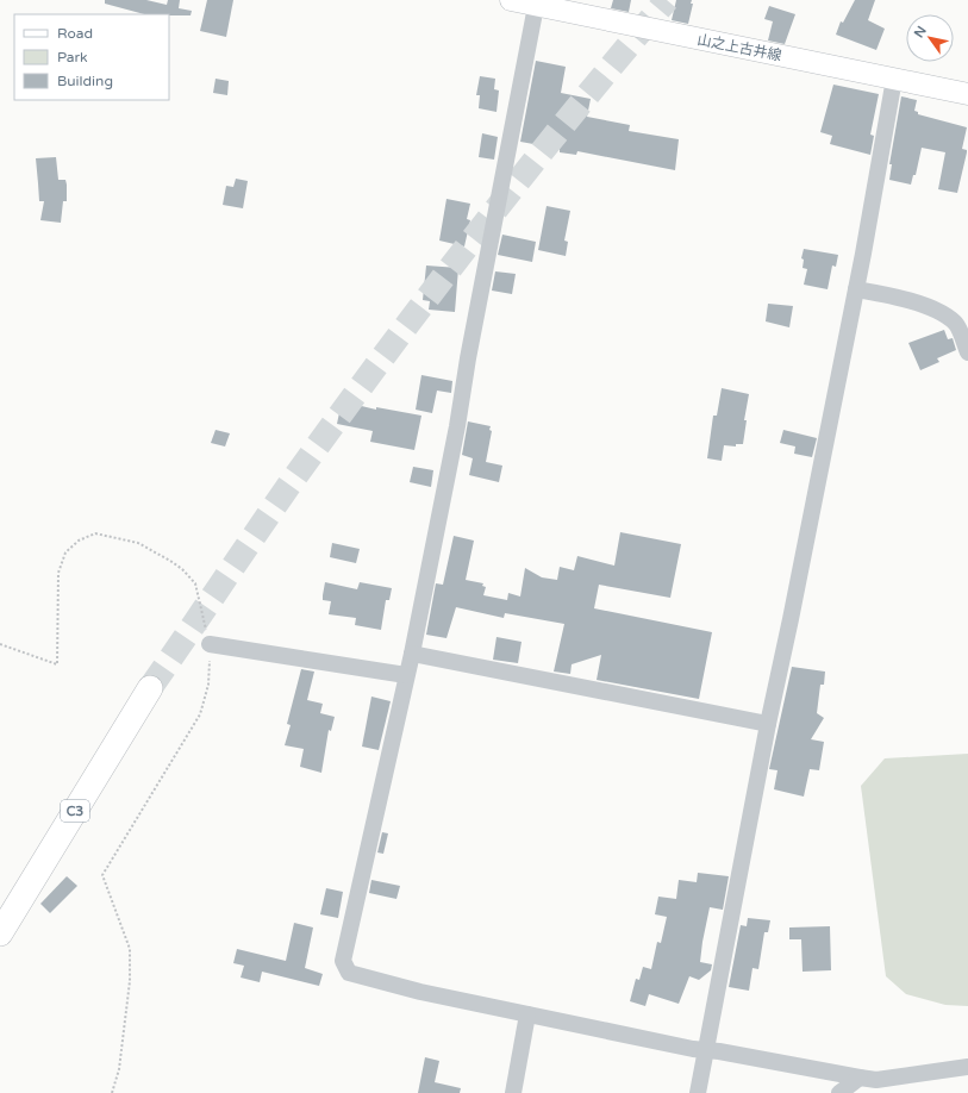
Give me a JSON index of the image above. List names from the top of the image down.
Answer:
{
  "streets": {
    "highway": ["C3"],
    "main road": ["山之上古井線"]
  },
  "legend": ["Road", "Park", "Building"],
  "north": "top left"
}
